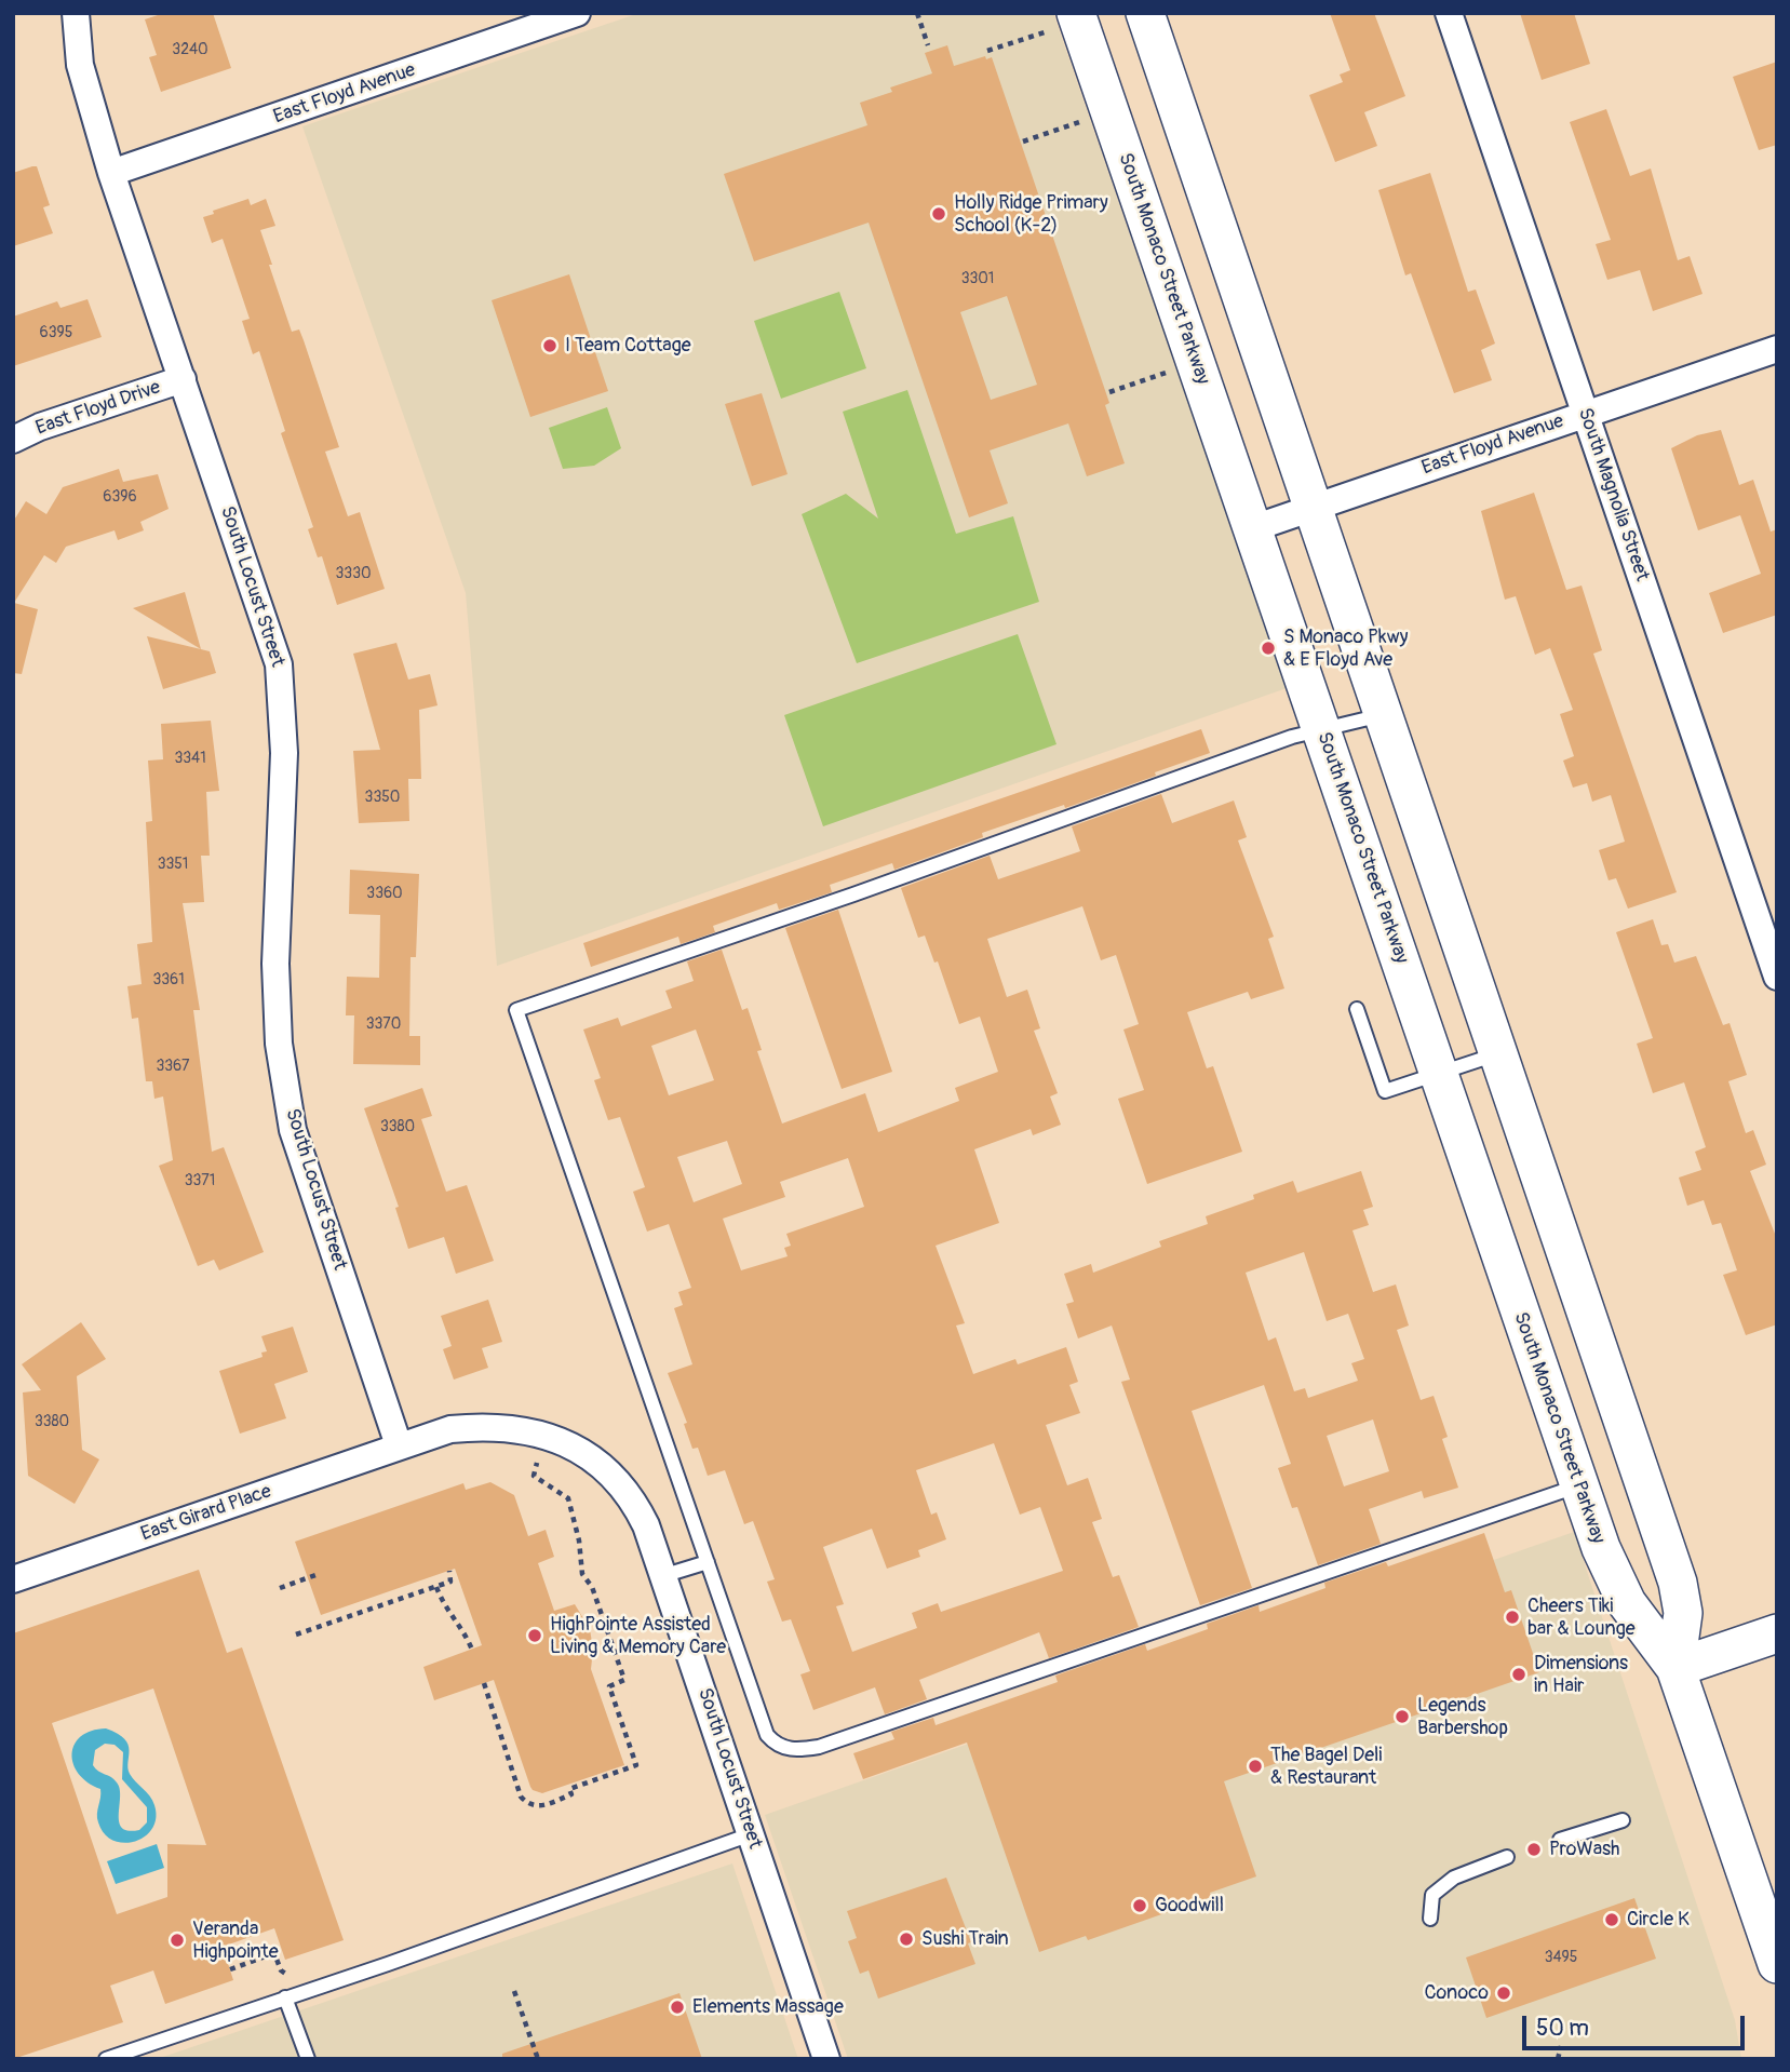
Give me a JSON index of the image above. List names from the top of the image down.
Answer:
{
  "streets": {
    "main road": ["South Monaco Street Parkway"],
    "street": [
      "East Floyd Avenue",
      "East Floyd Drive",
      "South Magnolia Street",
      "South Locust Street",
      "East Girard Place"
    ]
  },
  "crossings": [
    ["East Floyd Avenue", "South Monaco Street Parkway"],
    ["East Floyd Avenue", "South Magnolia Street"],
    ["East Floyd Avenue", "South Locust Street"],
    ["East Floyd Drive", "South Locust Street"],
    ["South Locust Street", "East Girard Place"]
  ],
  "places": [
    "Holly Ridge Primary School (K-2)",
    "I Team Cottage",
    "S Monaco Pkwy & E Floyd Ave",
    "Cheers Tiki bar & Lounge",
    "HighPointe Assisted Living & Memory Care",
    "Dimensions in Hair",
    "Legends Barbershop",
    "The Bagel Deli & Restaurant",
    "ProWash",
    "Goodwill",
    "Circle K",
    "Sushi Train",
    "Veranda Highpointe",
    "Conoco",
    "Elements Massage"
  ],
  "house_numbers": [
    "3240",
    "3301",
    "6395",
    "6396",
    "3330",
    "3341",
    "3350",
    "3351",
    "3360",
    "3361",
    "3370",
    "3367",
    "3380",
    "3371",
    "3380",
    "3495"
  ],
  "scale_bar": "50 m"
}
